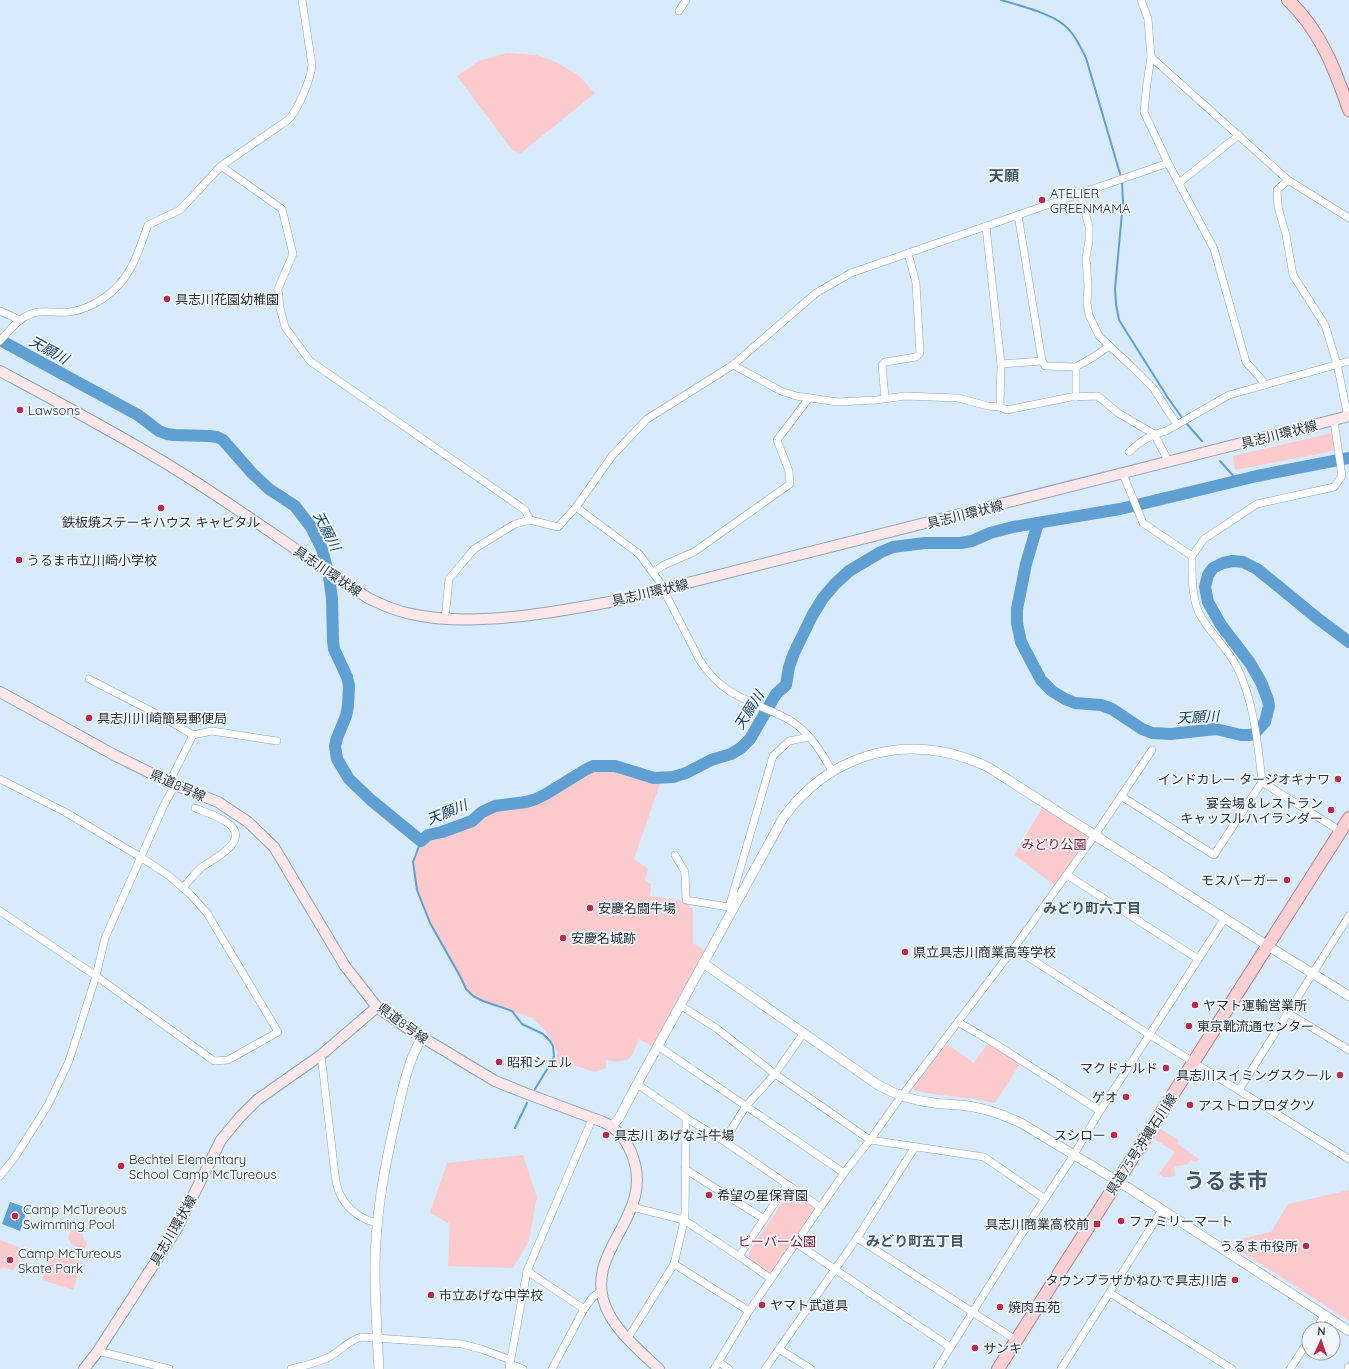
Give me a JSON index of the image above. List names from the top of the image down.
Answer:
{
  "streets": {
    "main road": ["具志川環状線", "県道8号線", "県道75号沖縄石川線"]
  },
  "crossings": [
    ["具志川環状線", "県道8号線"]
  ],
  "districts": [
    "天願",
    "みどり町六丁目",
    "うるま市",
    "みどり町五丁目"
  ],
  "water": ["天願川"],
  "parks": ["みどり公園", "ビーバー公園"],
  "places": {
    "other": [
      "ATELIER GREENMAMA",
      "具志川花園幼稚園",
      "Lawsons",
      "鉄板焼ステーキハウス キャピタル",
      "うるま市立川崎小学校",
      "具志川川崎簡易郵便局",
      "インドカレー タージオキナワ",
      "宴会場＆レストラン キャッスルハイランダー",
      "モスバーガー",
      "安慶名闘牛場",
      "安慶名城跡",
      "県立具志川商業高等学校",
      "ヤマト運輸営業所",
      "東京靴流通センター",
      "昭和シェル",
      "マクドナルド",
      "具志川スイミングスクール",
      "ゲオ",
      "アストロプロダクツ",
      "具志川 あげな斗牛場",
      "スシロー",
      "Bechtel Elementary School Camp McTureous",
      "希望の星保育園",
      "Camp McTureous Swimming Pool",
      "ファミリーマート",
      "うるま市役所",
      "Camp McTureous Skate Park",
      "タウンプラザかねひで具志川店",
      "市立あげな中学校",
      "ヤマト武道具",
      "焼肉五苑",
      "サンキ"
    ],
    "transit": ["具志川商業高校前"]
  },
  "north": "top"
}
